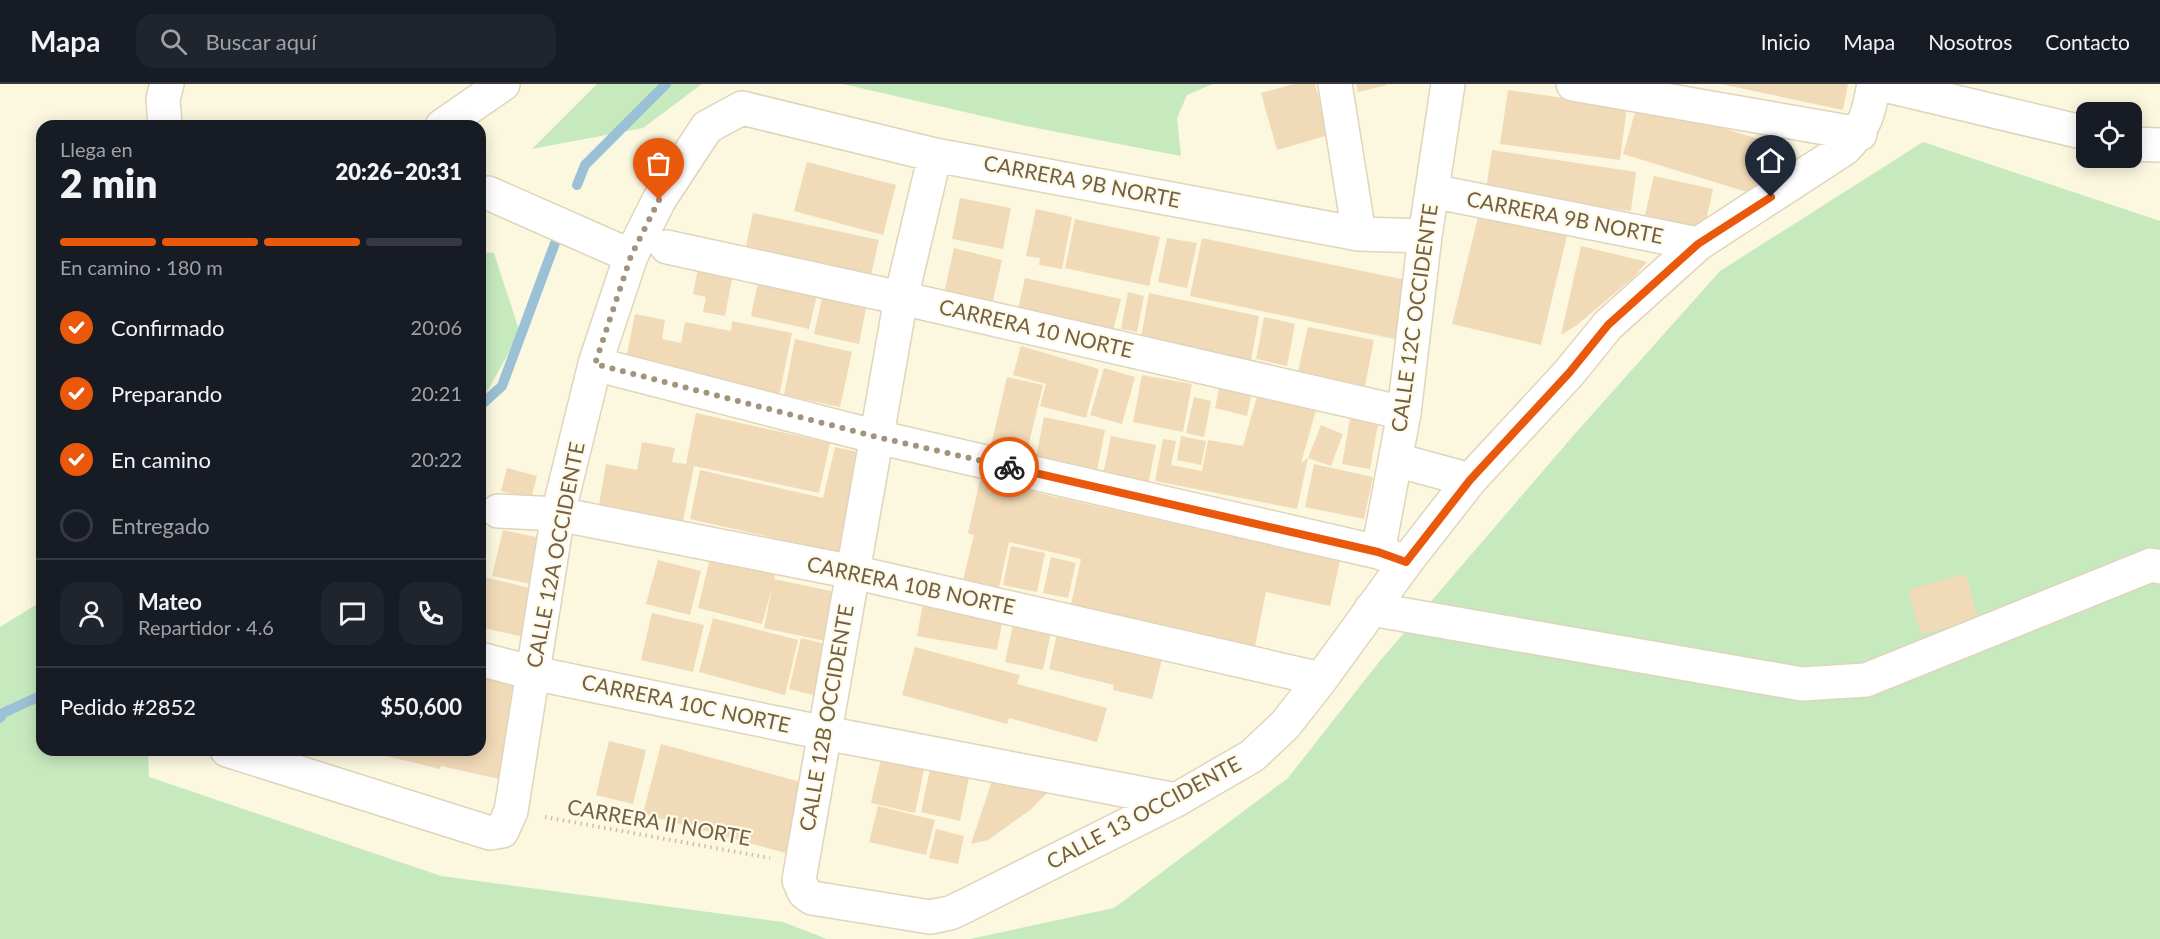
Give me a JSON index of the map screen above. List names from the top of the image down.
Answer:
{
  "streets": {
    "street": [
      "CARRERA 9B NORTE",
      "CALLE 12C OCCIDENTE",
      "CARRERA 10 NORTE",
      "CALLE 12A OCCIDENTE",
      "CARRERA 10B NORTE",
      "CARRERA 10C NORTE",
      "CALLE 12B OCCIDENTE",
      "CALLE 13 OCCIDENTE"
    ],
    "path": ["CARRERA II NORTE"]
  },
  "crossings": [
    ["CARRERA 9B NORTE", "CALLE 12C OCCIDENTE"],
    ["CARRERA 9B NORTE", "CALLE 12A OCCIDENTE"],
    ["CARRERA 9B NORTE", "CALLE 12B OCCIDENTE"],
    ["CARRERA 9B NORTE", "CALLE 13 OCCIDENTE"],
    ["CALLE 12C OCCIDENTE", "CARRERA 10 NORTE"],
    ["CALLE 12C OCCIDENTE", "CALLE 13 OCCIDENTE"],
    ["CARRERA 10 NORTE", "CALLE 12B OCCIDENTE"],
    ["CALLE 12A OCCIDENTE", "CARRERA 10B NORTE"],
    ["CALLE 12A OCCIDENTE", "CARRERA 10C NORTE"],
    ["CALLE 12A OCCIDENTE", "CARRERA II NORTE"],
    ["CARRERA 10B NORTE", "CALLE 12B OCCIDENTE"],
    ["CARRERA 10B NORTE", "CALLE 13 OCCIDENTE"],
    ["CARRERA 10C NORTE", "CALLE 12B OCCIDENTE"],
    ["CARRERA 10C NORTE", "CALLE 13 OCCIDENTE"],
    ["CALLE 12B OCCIDENTE", "CALLE 13 OCCIDENTE"],
    ["CALLE 12B OCCIDENTE", "CARRERA II NORTE"],
    ["CALLE 13 OCCIDENTE", "CARRERA II NORTE"]
  ],
  "page": {
    "header": "Mapa",
    "search": "Buscar aquí",
    "nav": [
      "Inicio",
      "Mapa",
      "Nosotros",
      "Contacto"
    ],
    "heading": ["2 min", "Llega en", "20:26–20:31"],
    "panel": [
      "Mateo",
      "Repartidor · 4.6",
      "Pedido #2852",
      "$50,600"
    ],
    "bar": "En camino · 180 m",
    "list": [
      ["Confirmado", "20:06"],
      ["Preparando", "20:21"],
      ["En camino", "20:22"],
      "Entregado"
    ]
  }
}
